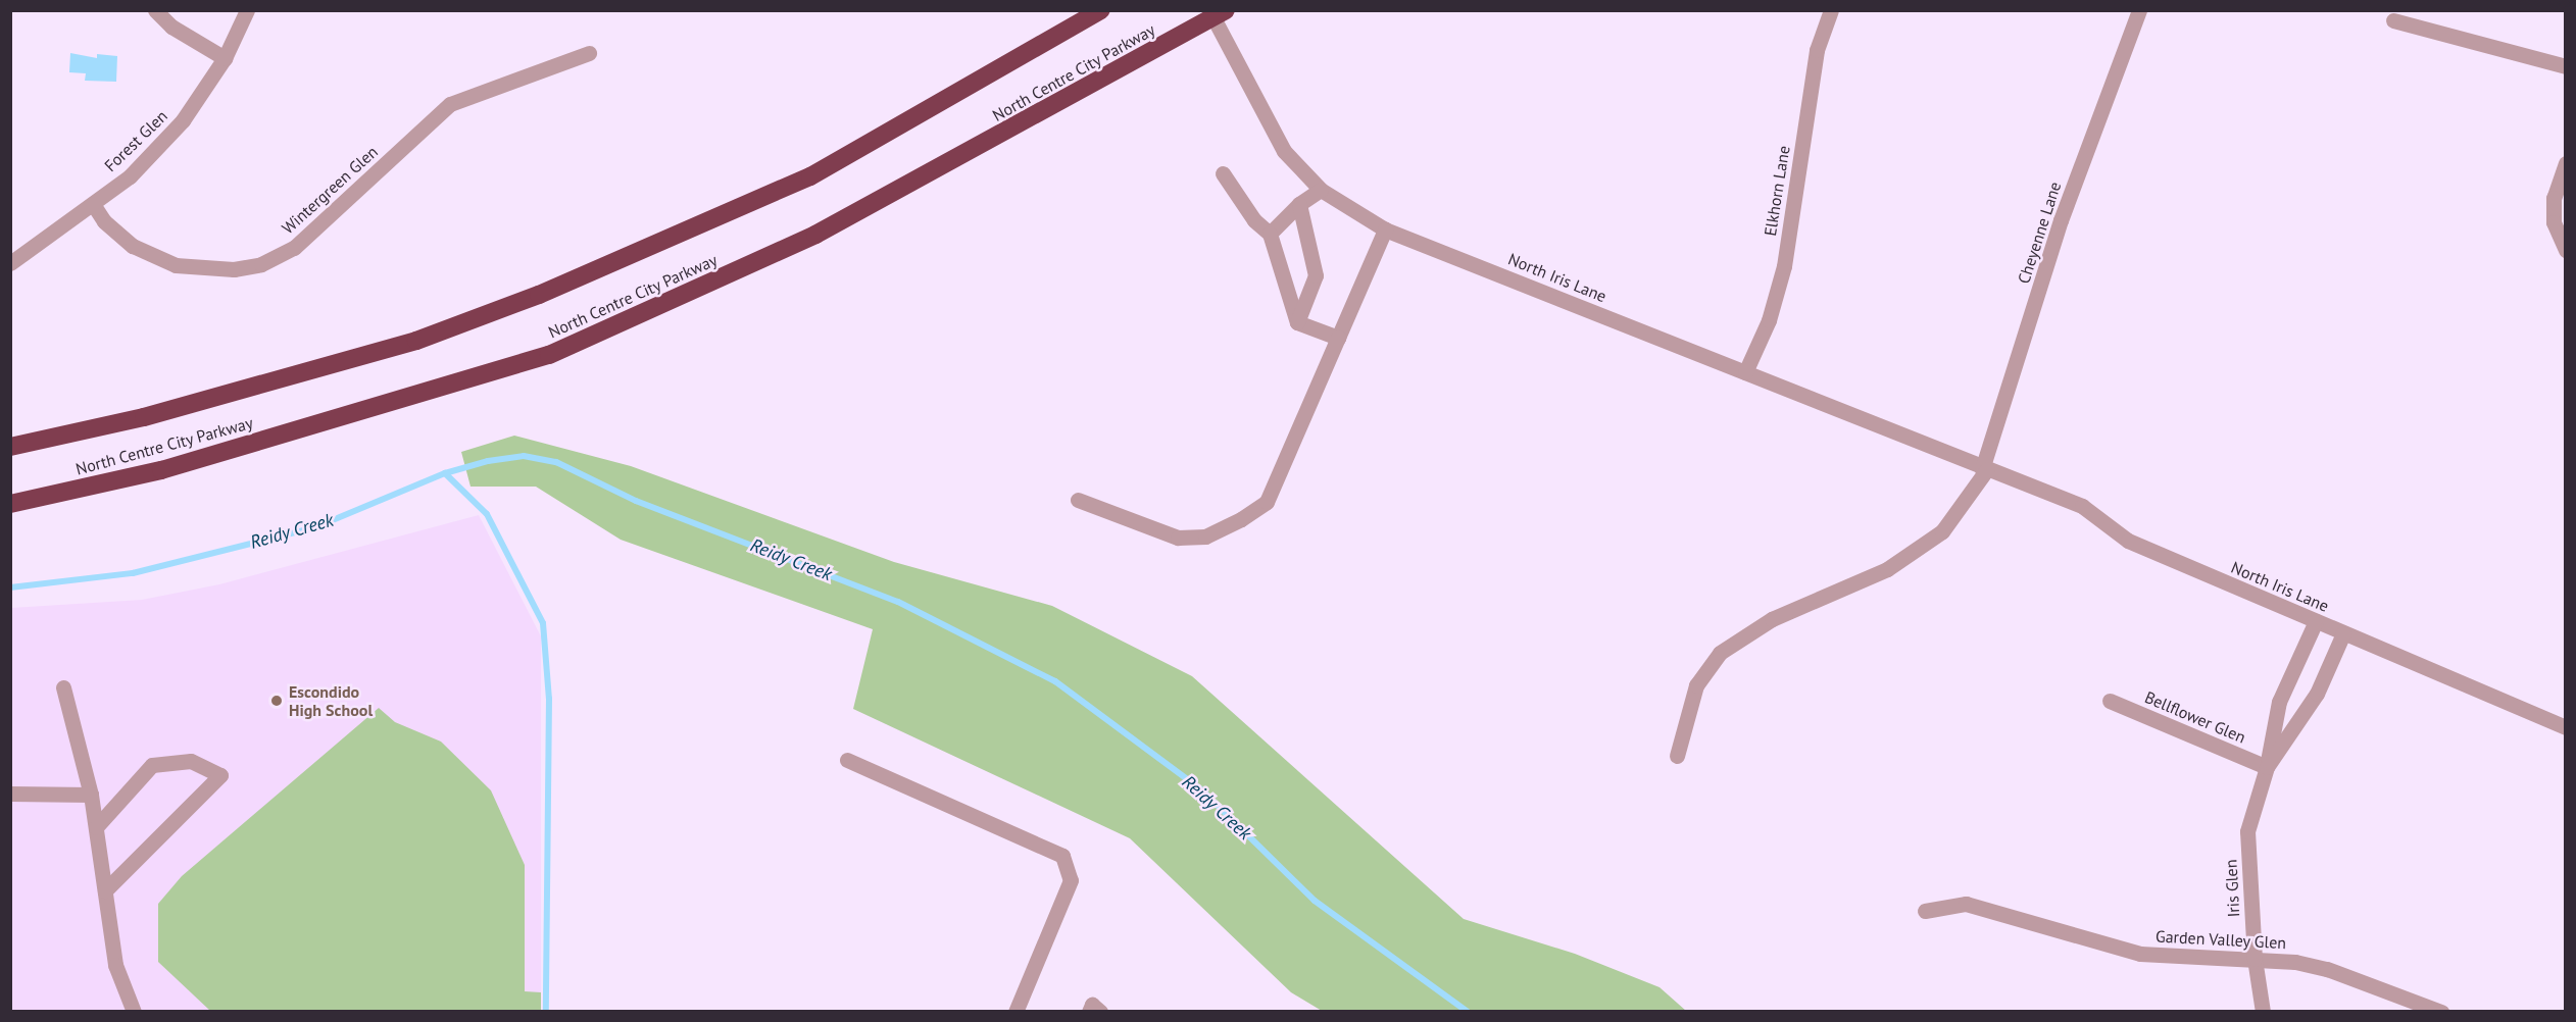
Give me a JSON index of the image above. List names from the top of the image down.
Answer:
{
  "streets": {
    "highway": ["North Centre City Parkway"],
    "street": [
      "Forest Glen",
      "Wintergreen Glen",
      "Elkhorn Lane",
      "Cheyenne Lane",
      "North Iris Lane",
      "Bellflower Glen",
      "Iris Glen",
      "Garden Valley Glen"
    ]
  },
  "crossings": [
    ["North Centre City Parkway", "North Iris Lane"],
    ["Forest Glen", "Wintergreen Glen"],
    ["Elkhorn Lane", "North Iris Lane"],
    ["Cheyenne Lane", "North Iris Lane"],
    ["North Iris Lane", "Iris Glen"],
    ["Bellflower Glen", "Iris Glen"],
    ["Iris Glen", "Garden Valley Glen"]
  ],
  "water": ["Reidy Creek"],
  "places": ["Escondido High School"]
}
